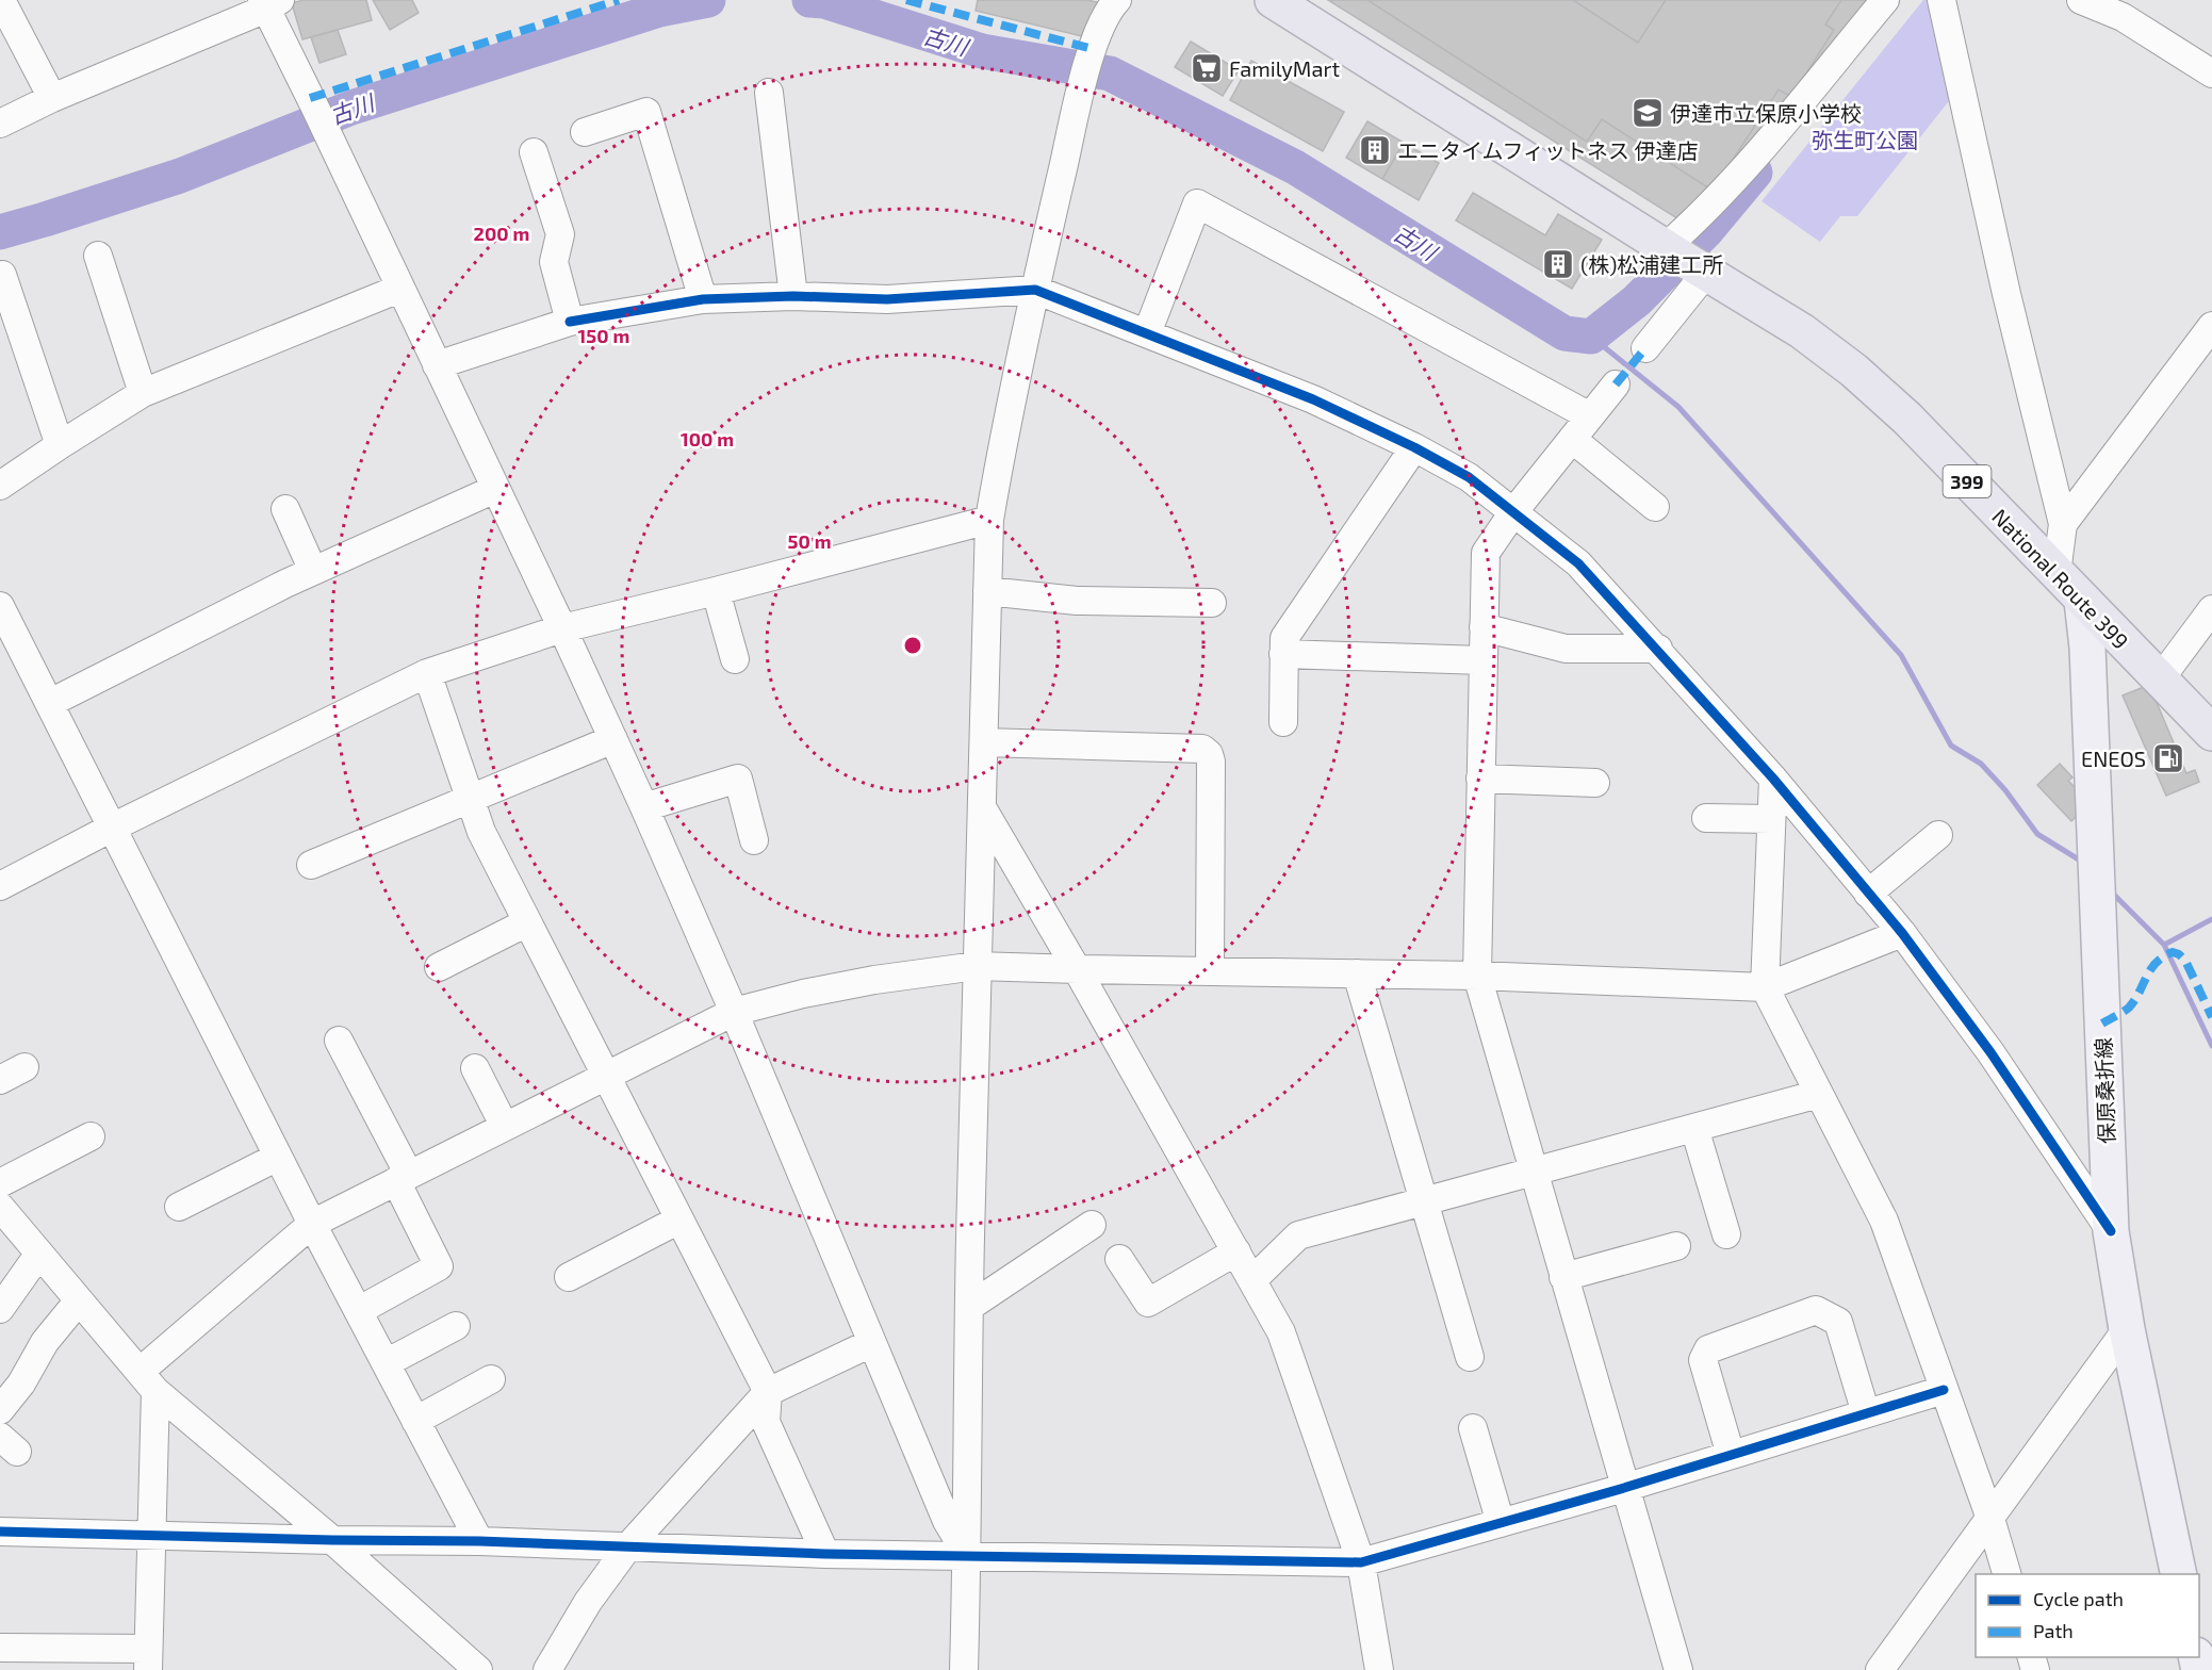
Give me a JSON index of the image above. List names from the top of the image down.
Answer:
{
  "streets": {
    "highway": ["399", "National Route 399"],
    "main road": ["保原桑折線"]
  },
  "crossings": [
    ["National Route 399", "保原桑折線"]
  ],
  "water": ["古川"],
  "parks": ["弥生町公園"],
  "places": {
    "supermarket": ["FamilyMart"],
    "school or university": ["伊達市立保原小学校"],
    "building": ["エニタイムフィットネス 伊達店", "(株)松浦建工所"],
    "fuel station": ["ENEOS"]
  },
  "legend": ["Cycle path", "Path"],
  "rings": [
    "200 m",
    "150 m",
    "100 m",
    "50 m"
  ]
}
